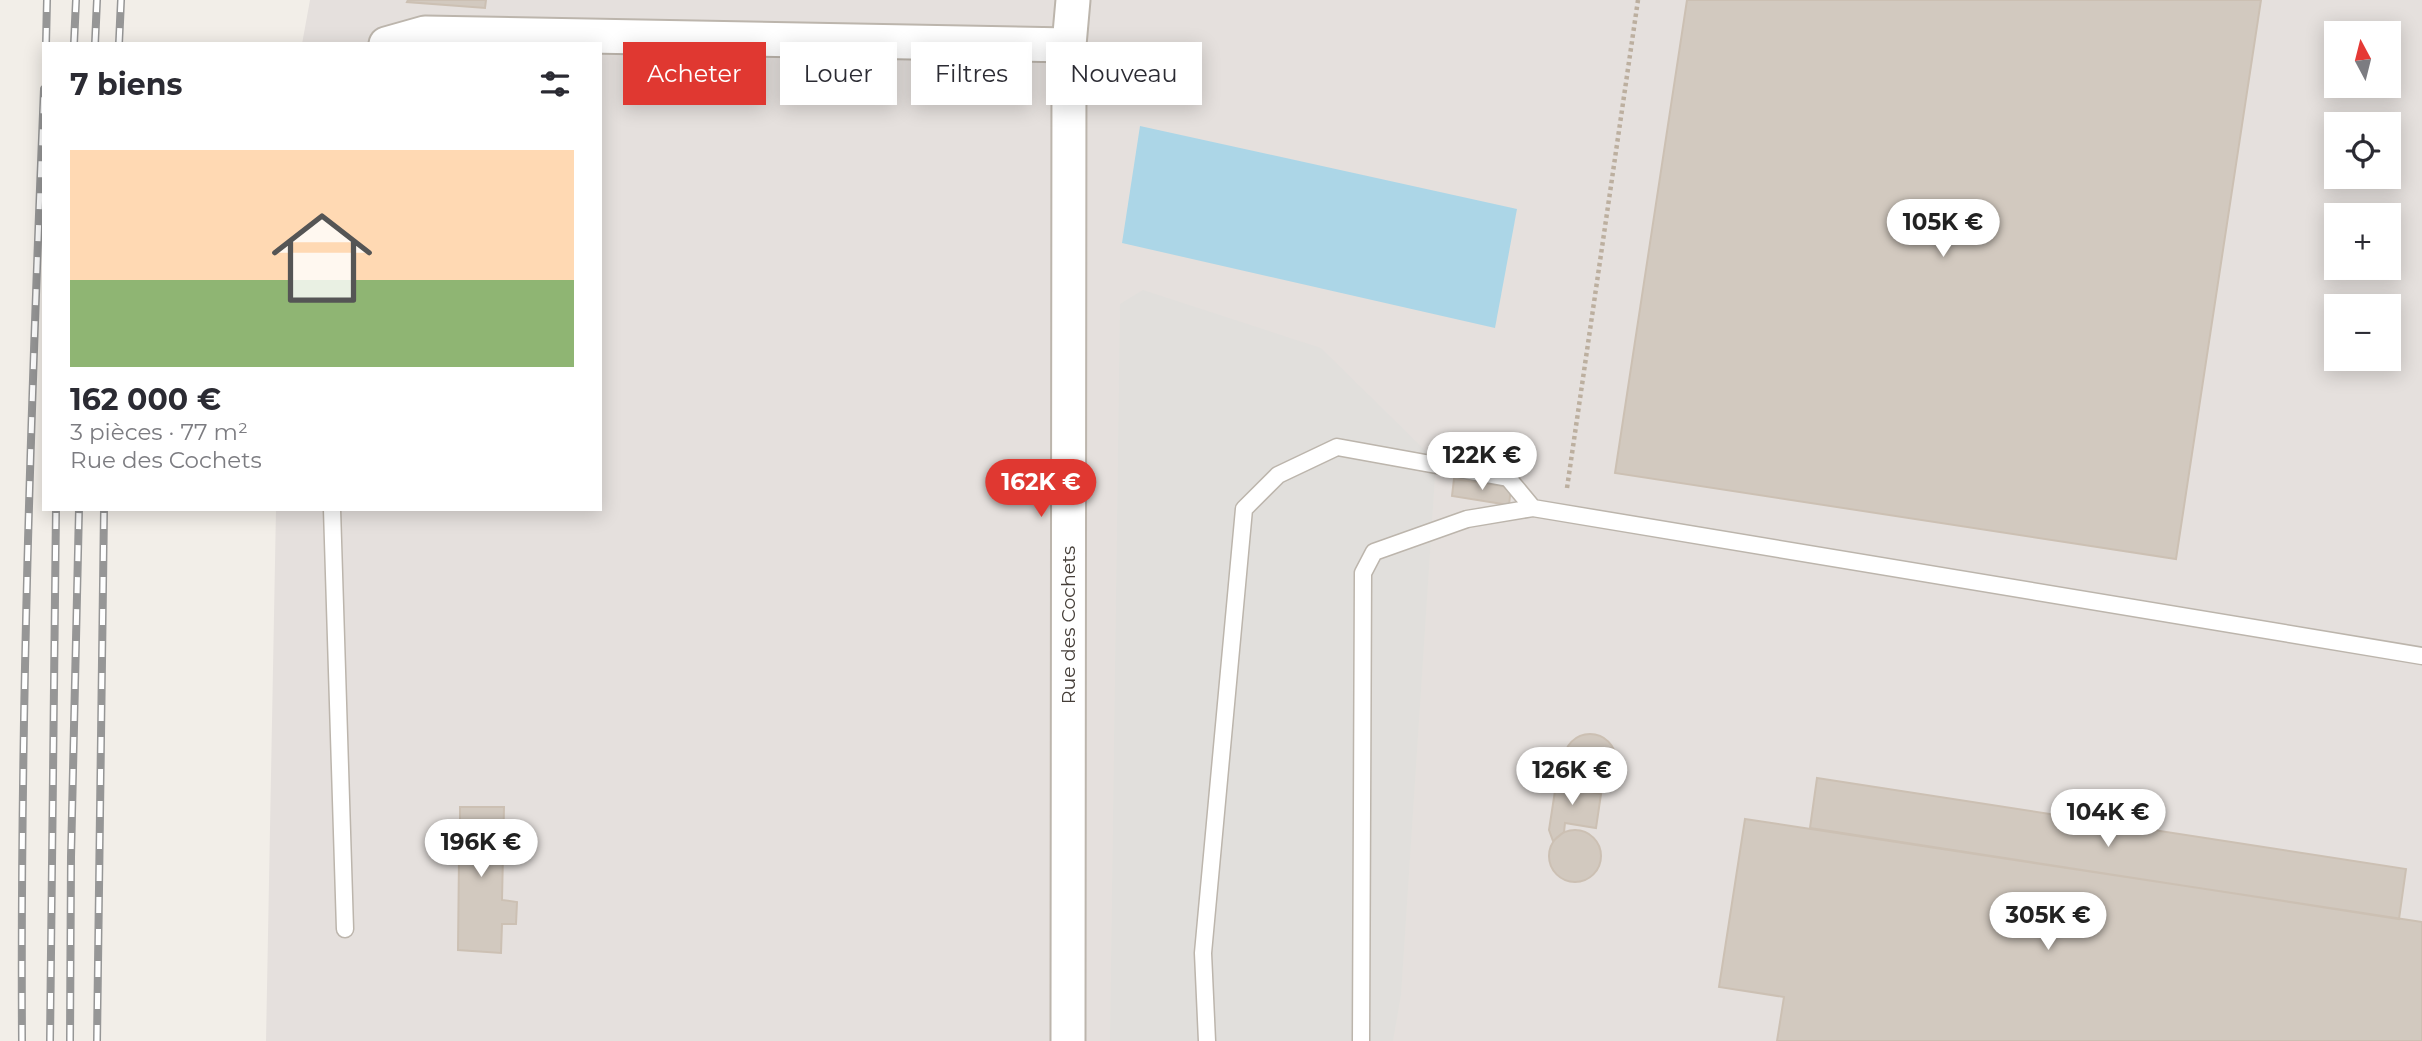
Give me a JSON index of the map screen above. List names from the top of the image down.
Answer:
{
  "streets": {
    "street": ["Rue des Cochets"]
  },
  "north": "top",
  "page": {
    "map_buttons": ["+", "−"],
    "chip": [
      "Acheter",
      "Louer",
      "Filtres",
      "Nouveau"
    ],
    "heading": "7 biens",
    "list": [
      {
        "name": "162 000 €",
        "note": "3 pièces · 77 m² · Rue des Cochets"
      }
    ],
    "price": [
      "105K €",
      "122K €",
      "162K €",
      "126K €",
      "104K €",
      "196K €",
      "305K €"
    ]
  }
}
